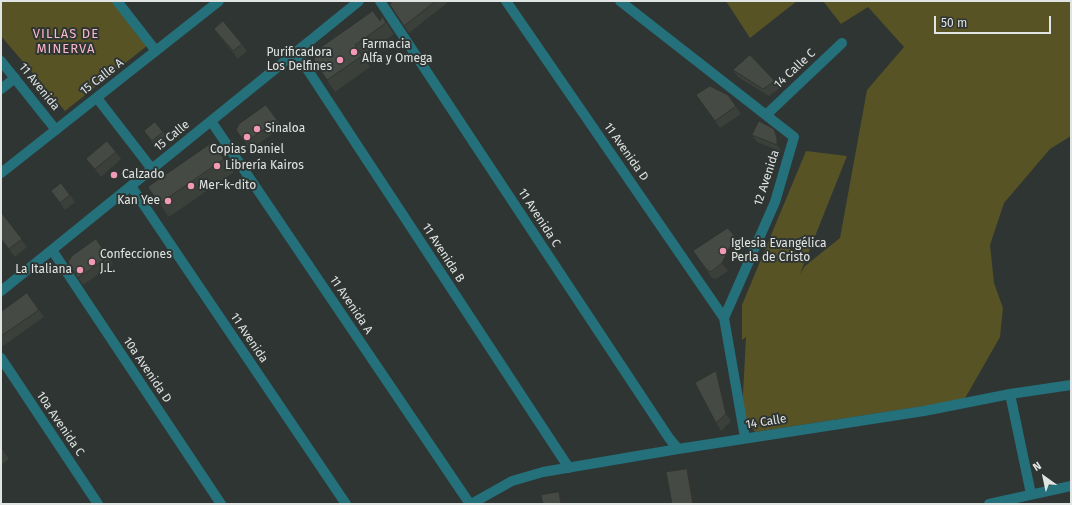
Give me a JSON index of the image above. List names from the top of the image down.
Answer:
{
  "streets": {
    "street": [
      "14 Calle C",
      "15 Calle A",
      "11 Avenida",
      "15 Calle",
      "11 Avenida D",
      "12 Avenida",
      "11 Avenida C",
      "11 Avenida B",
      "11 Avenida A",
      "10a Avenida D",
      "14 Calle",
      "10a Avenida C"
    ]
  },
  "crossings": [
    ["14 Calle C", "12 Avenida"],
    ["15 Calle A", "11 Avenida"],
    ["11 Avenida", "15 Calle"],
    ["15 Calle", "11 Avenida B"],
    ["15 Calle", "11 Avenida A"],
    ["15 Calle", "10a Avenida D"],
    ["11 Avenida D", "12 Avenida"],
    ["11 Avenida C", "14 Calle"],
    ["11 Avenida B", "14 Calle"],
    ["11 Avenida A", "14 Calle"]
  ],
  "districts": ["VILLAS DE MINERVA"],
  "places": [
    "Farmacia Alfa y Omega",
    "Purificadora Los Delfines",
    "Sinaloa",
    "Copias Daniel",
    "Librería Kairos",
    "Calzado",
    "Mer-k-dito",
    "Kan Yee",
    "Iglesia Evangélica Perla de Cristo",
    "Confecciones J.L.",
    "La Italiana"
  ],
  "scale_bar": "50 m",
  "north": "top left"
}
